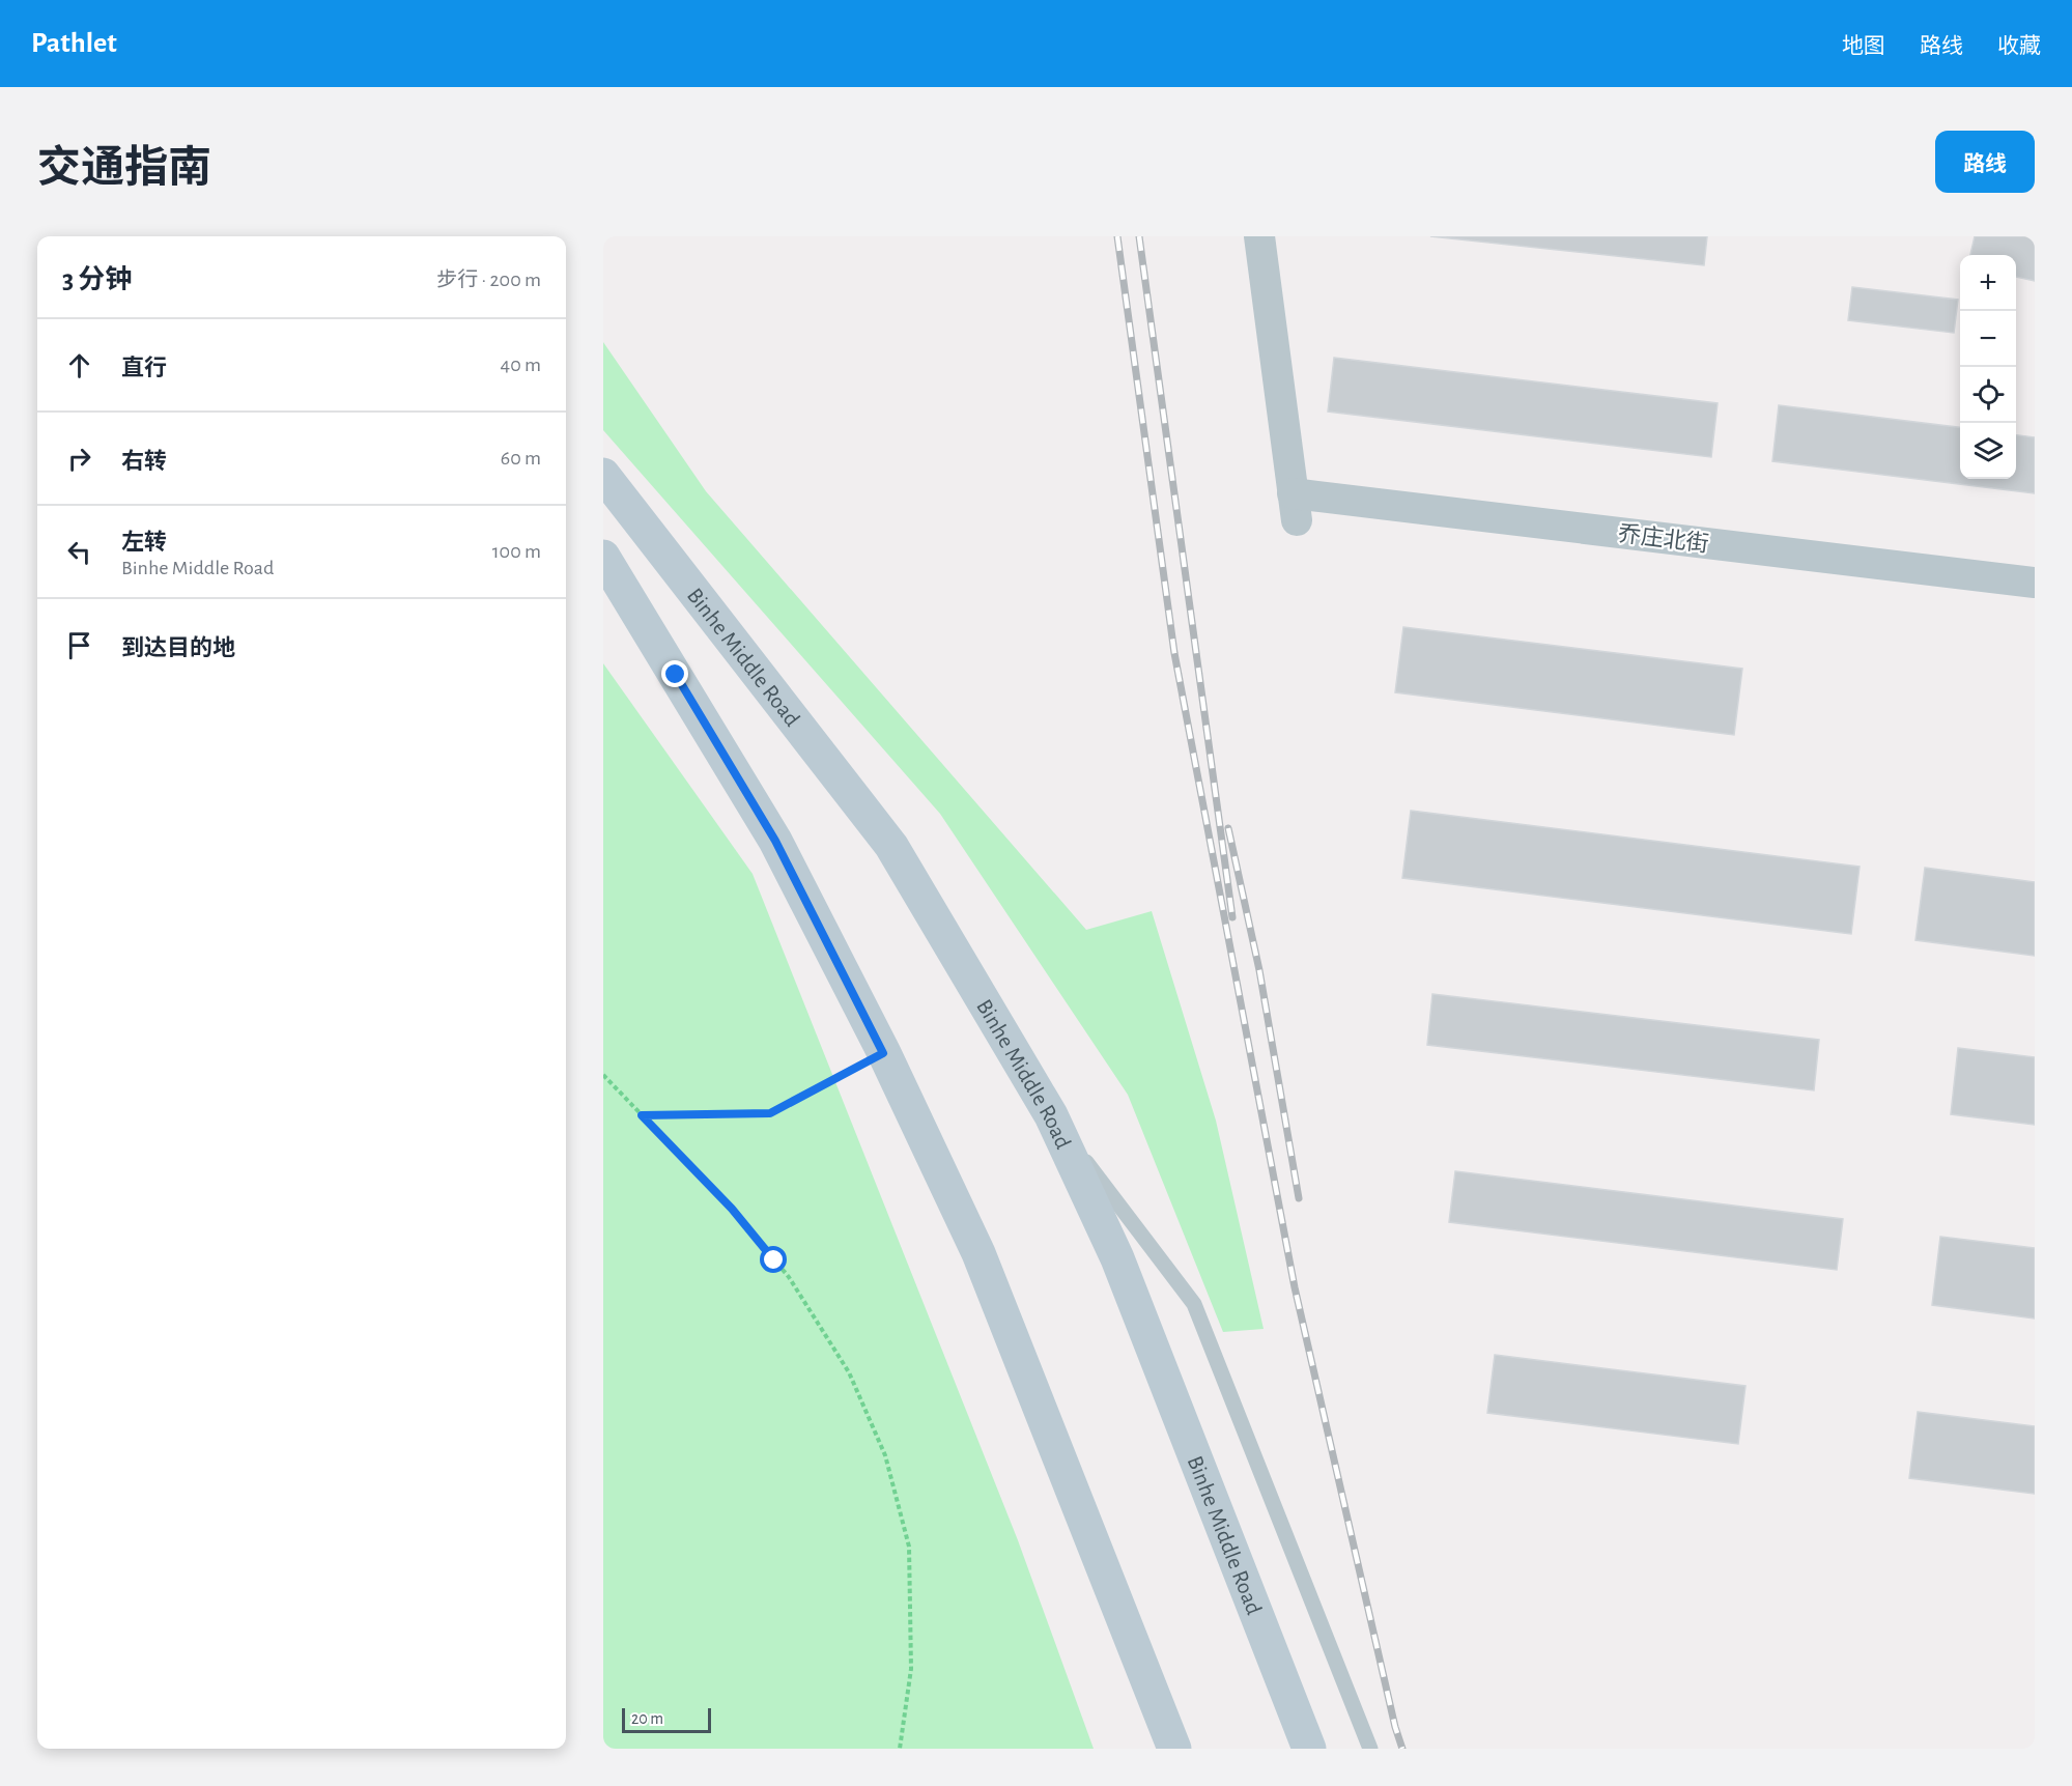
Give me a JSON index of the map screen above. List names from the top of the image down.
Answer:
{
  "streets": {
    "main road": ["Binhe Middle Road"],
    "street": ["乔庄北街"]
  },
  "scale_bar": "20 m",
  "page": {
    "header": "Pathlet",
    "nav": ["地图", "路线", "收藏"],
    "title": "交通指南",
    "buttons": "路线",
    "heading": ["3 分钟", "步行 · 200 m"],
    "map_buttons": ["+", "−"],
    "list": [
      ["直行", "40 m"],
      ["右转", "60 m"],
      ["左转", "Binhe Middle Road", "100 m"],
      "到达目的地"
    ],
    "scale": "20 m"
  }
}
